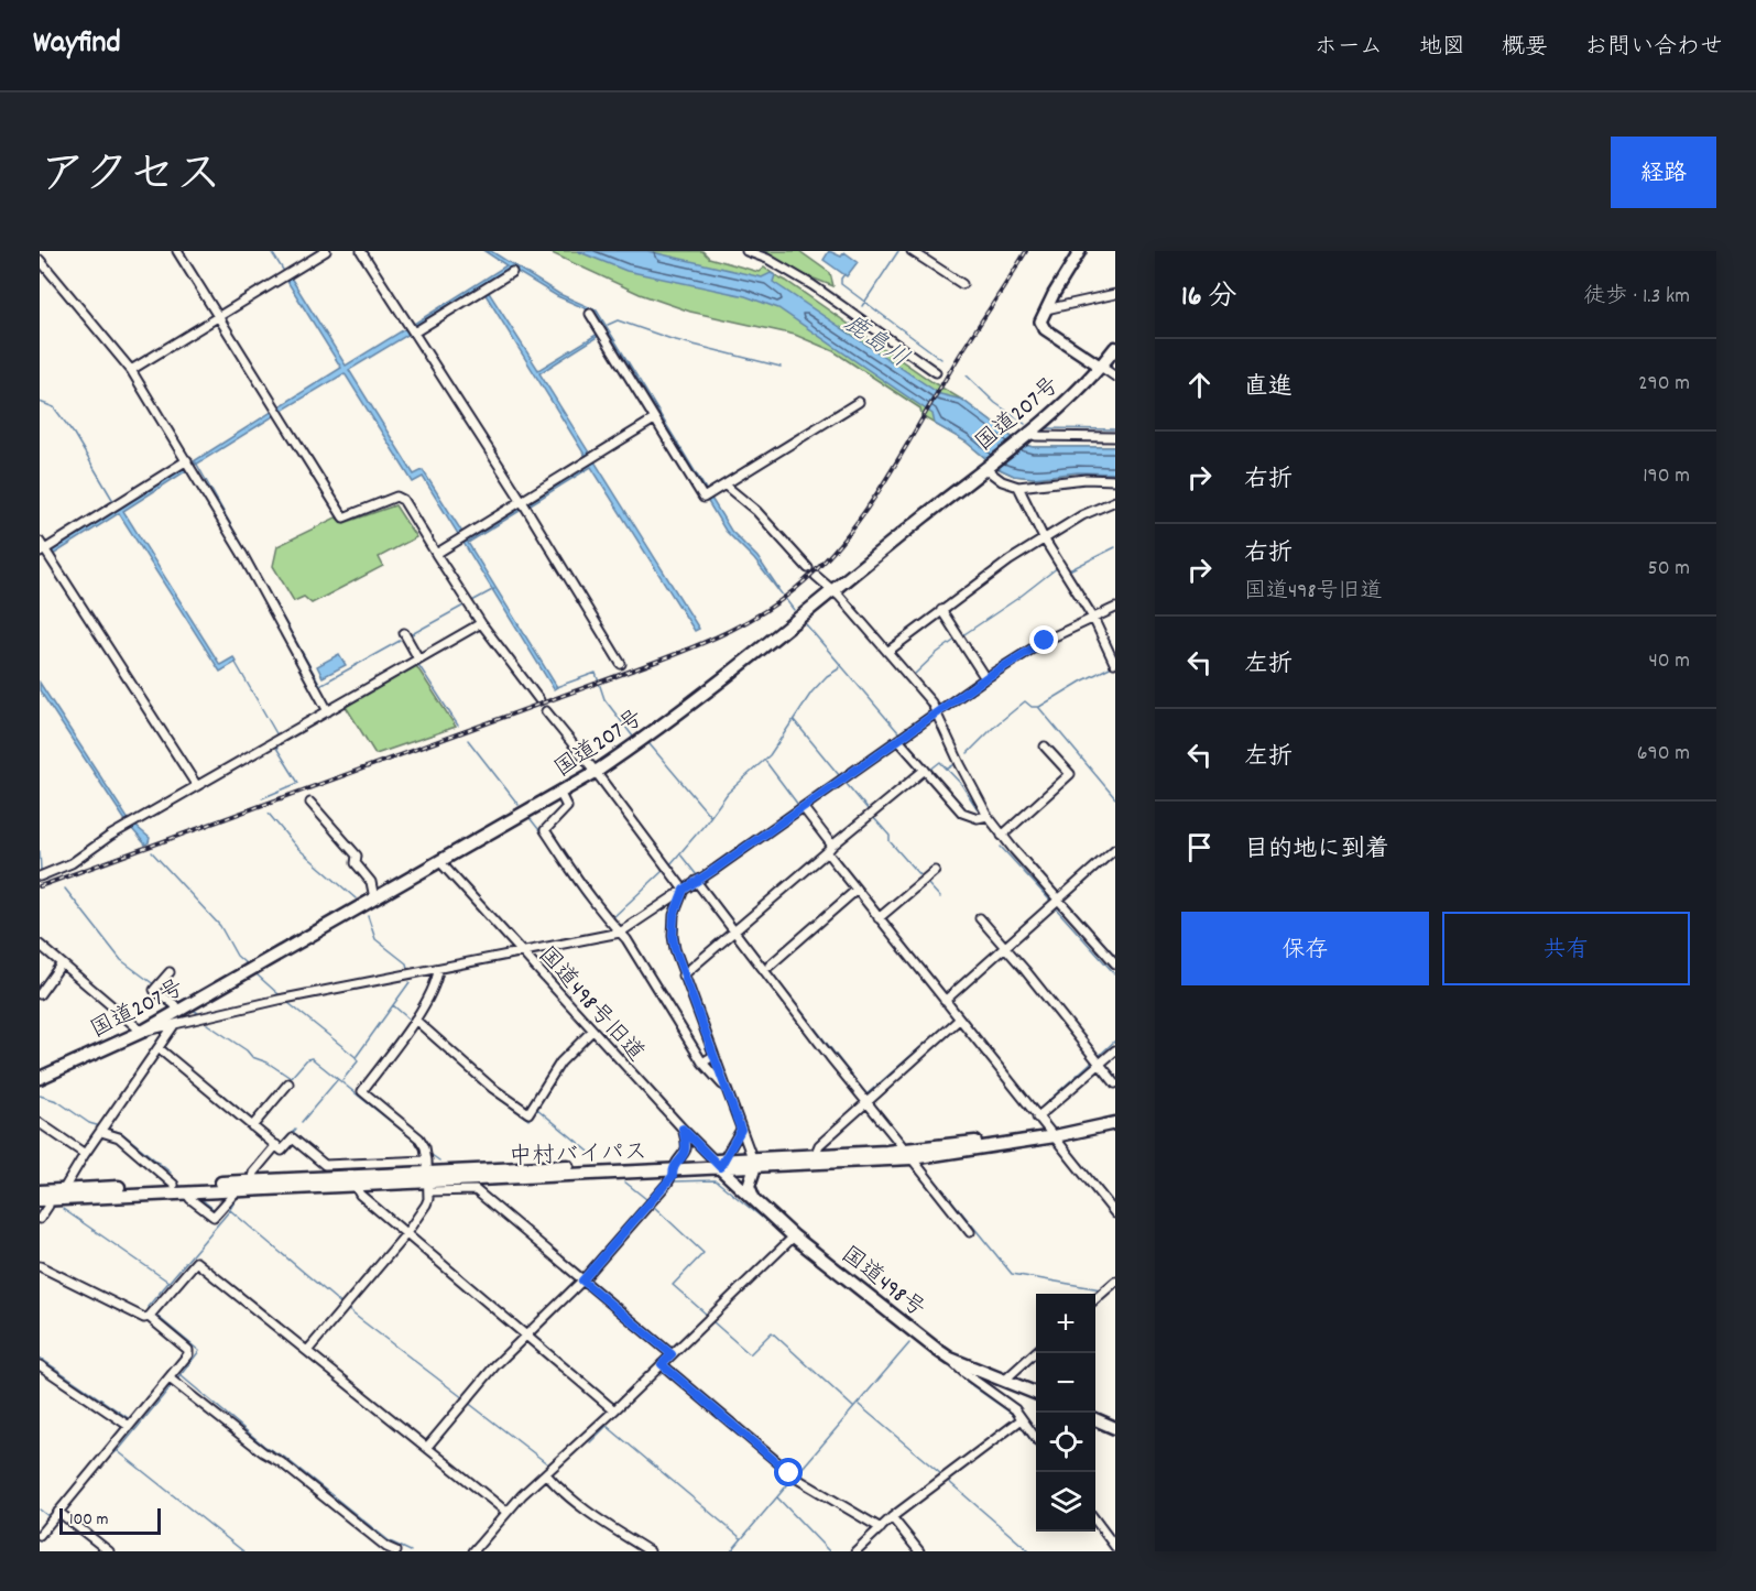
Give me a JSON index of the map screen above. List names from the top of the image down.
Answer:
{
  "streets": {
    "highway": ["国道207号", "中村バイパス", "国道498号"],
    "street": ["国道498号旧道"]
  },
  "crossings": [
    ["国道207号", "国道498号旧道"],
    ["国道498号旧道", "中村バイパス"],
    ["国道498号旧道", "国道498号"],
    ["中村バイパス", "国道498号"]
  ],
  "water": ["鹿島川"],
  "scale_bar": "100 m",
  "page": {
    "header": "Wayfind",
    "nav": [
      "ホーム",
      "地図",
      "概要",
      "お問い合わせ"
    ],
    "title": "アクセス",
    "buttons": [
      "経路",
      ["保存", "共有"]
    ],
    "heading": ["16 分", "徒歩 · 1.3 km"],
    "list": [
      ["直進", "290 m"],
      ["右折", "190 m"],
      ["右折", "国道498号旧道", "50 m"],
      ["左折", "40 m"],
      ["左折", "690 m"],
      "目的地に到着"
    ],
    "map_buttons": ["+", "−"],
    "scale": "100 m"
  }
}
